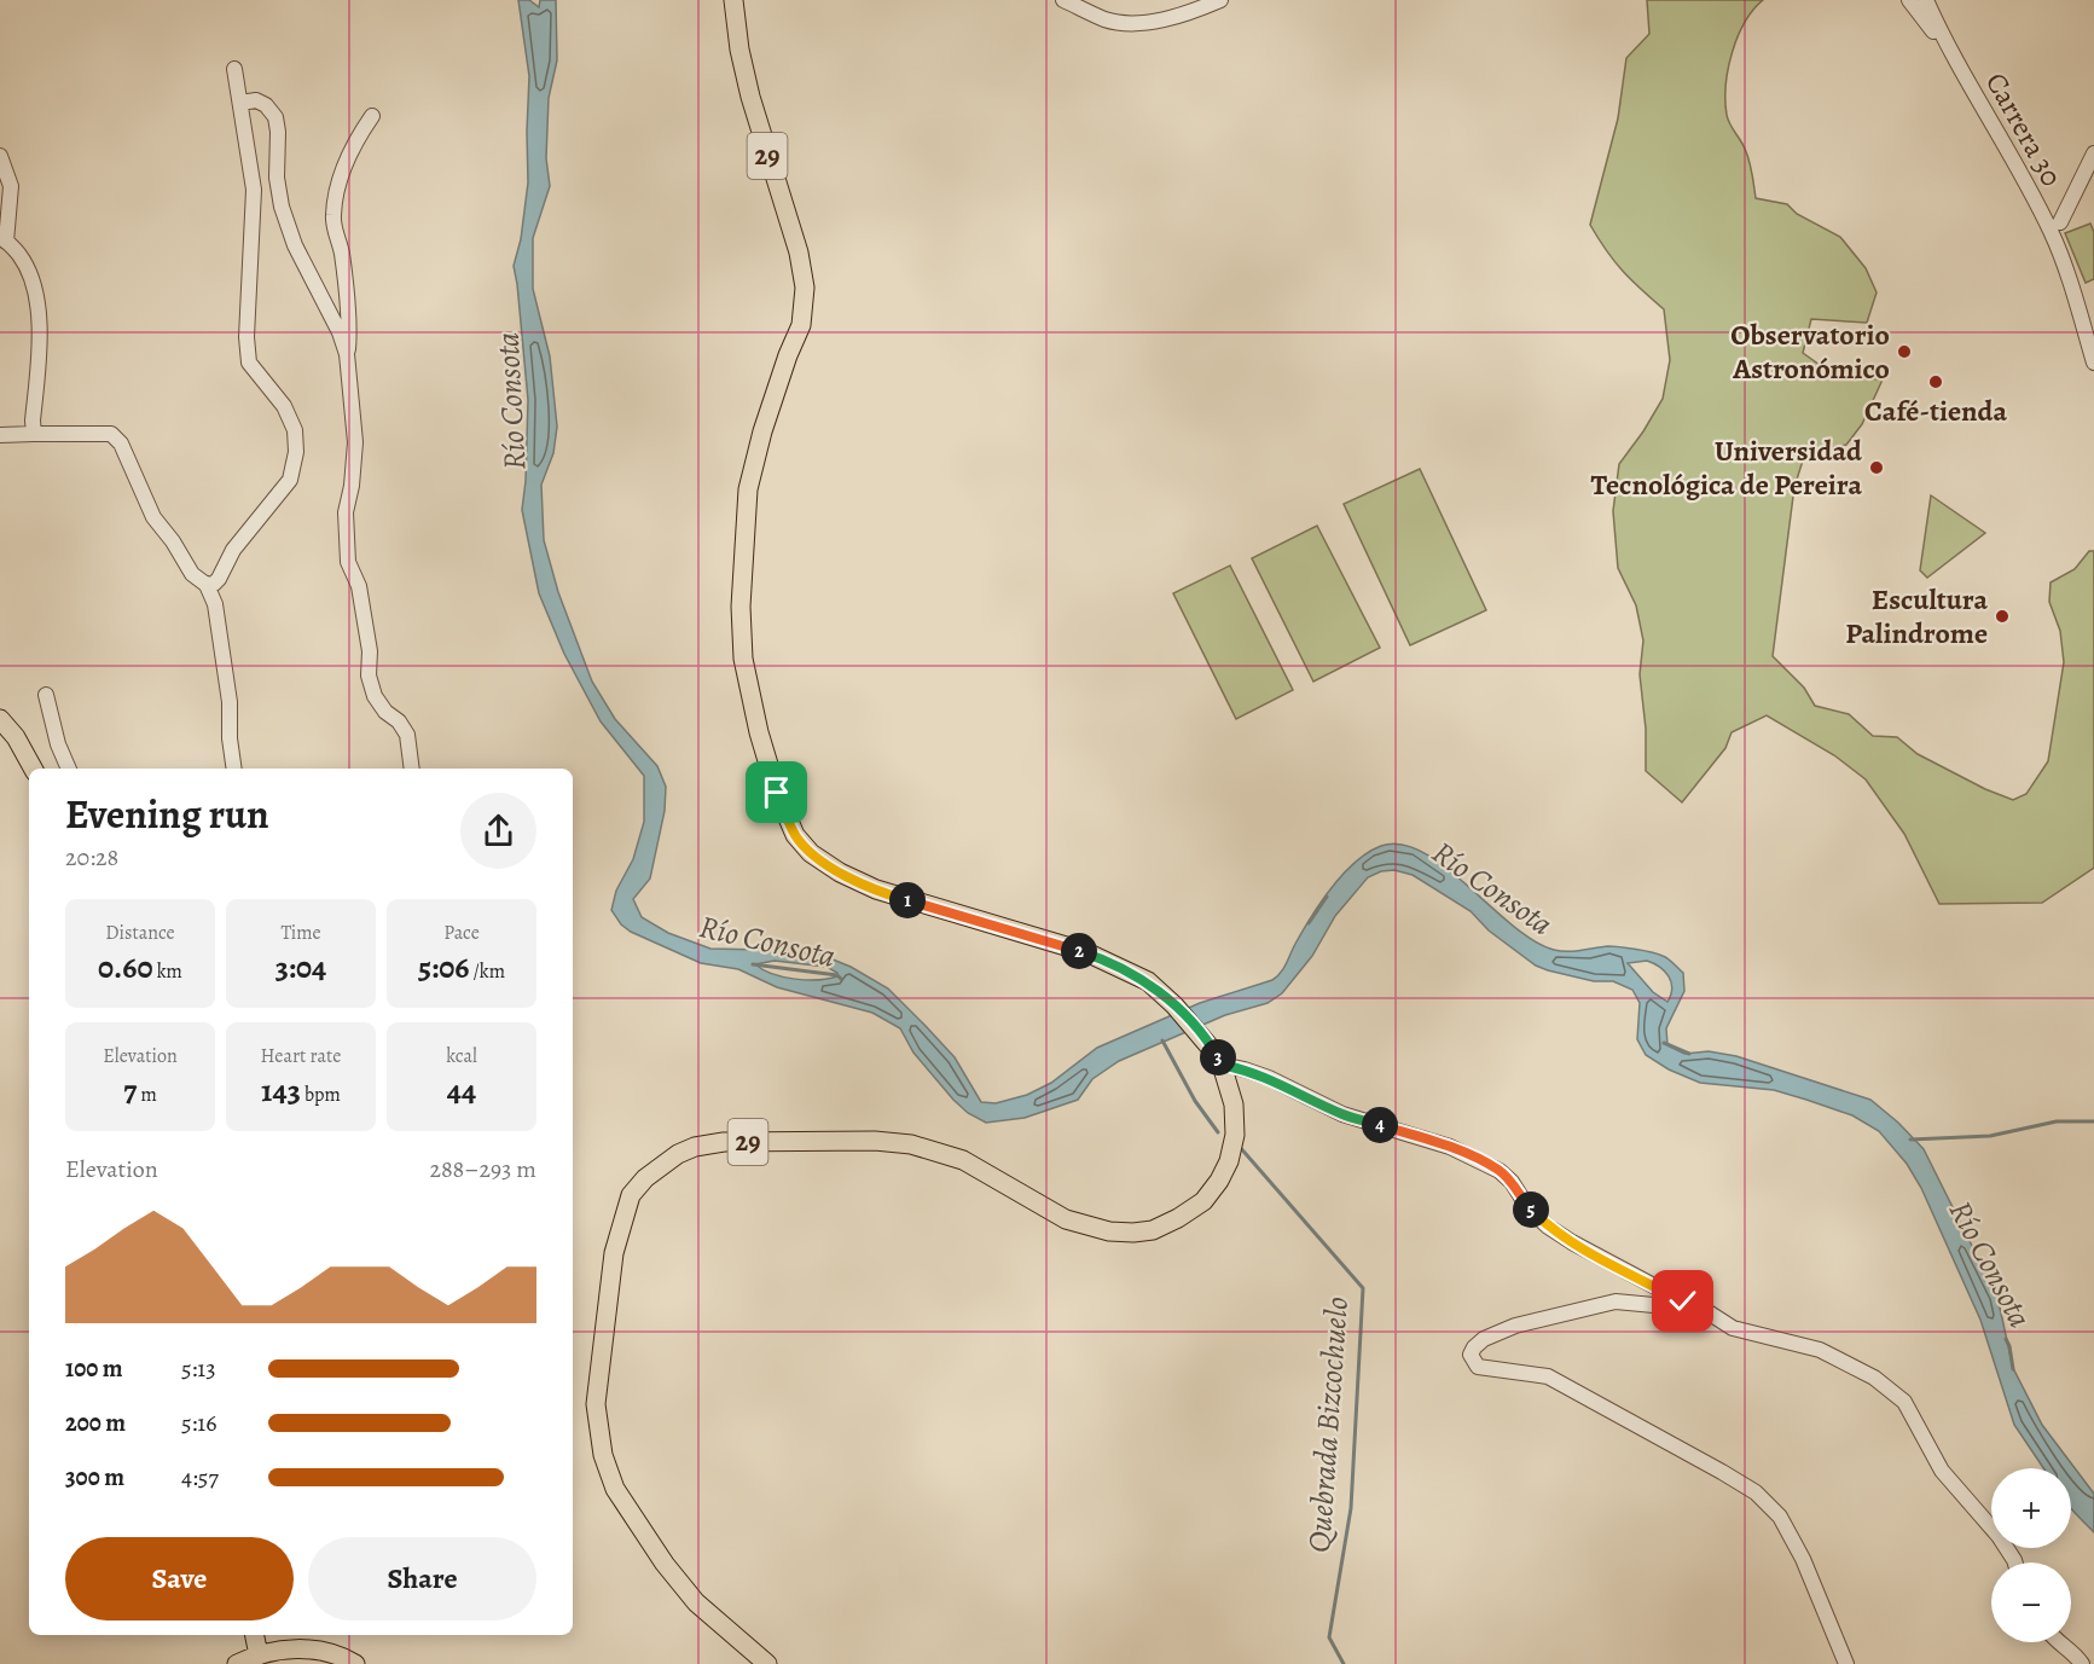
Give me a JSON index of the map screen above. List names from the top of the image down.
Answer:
{
  "streets": {
    "main road": ["29"],
    "street": ["Carrera 30"]
  },
  "water": ["Río Consota", "Quebrada Bizcochuelo"],
  "places": [
    "Observatorio Astronómico",
    "Café-tienda",
    "Universidad Tecnológica de Pereira",
    "Escultura Palindrome"
  ],
  "page": {
    "heading": ["Evening run", "20:28"],
    "pins": [
      "1",
      "2",
      "3",
      "4",
      "5"
    ],
    "stats": [
      ["Distance", "0.60 km"],
      ["Time", "3:04"],
      ["Pace", "5:06 /km"],
      ["Elevation", "7 m"],
      ["Heart rate", "143 bpm"],
      ["kcal", "44"]
    ],
    "chart": ["Elevation", "288–293 m"],
    "list": [
      {
        "name": "100 m",
        "note": "5:13"
      },
      {
        "name": "200 m",
        "note": "5:16"
      },
      {
        "name": "300 m",
        "note": "4:57"
      }
    ],
    "map_buttons": ["+", "−"],
    "buttons": ["Save", "Share"]
  }
}
